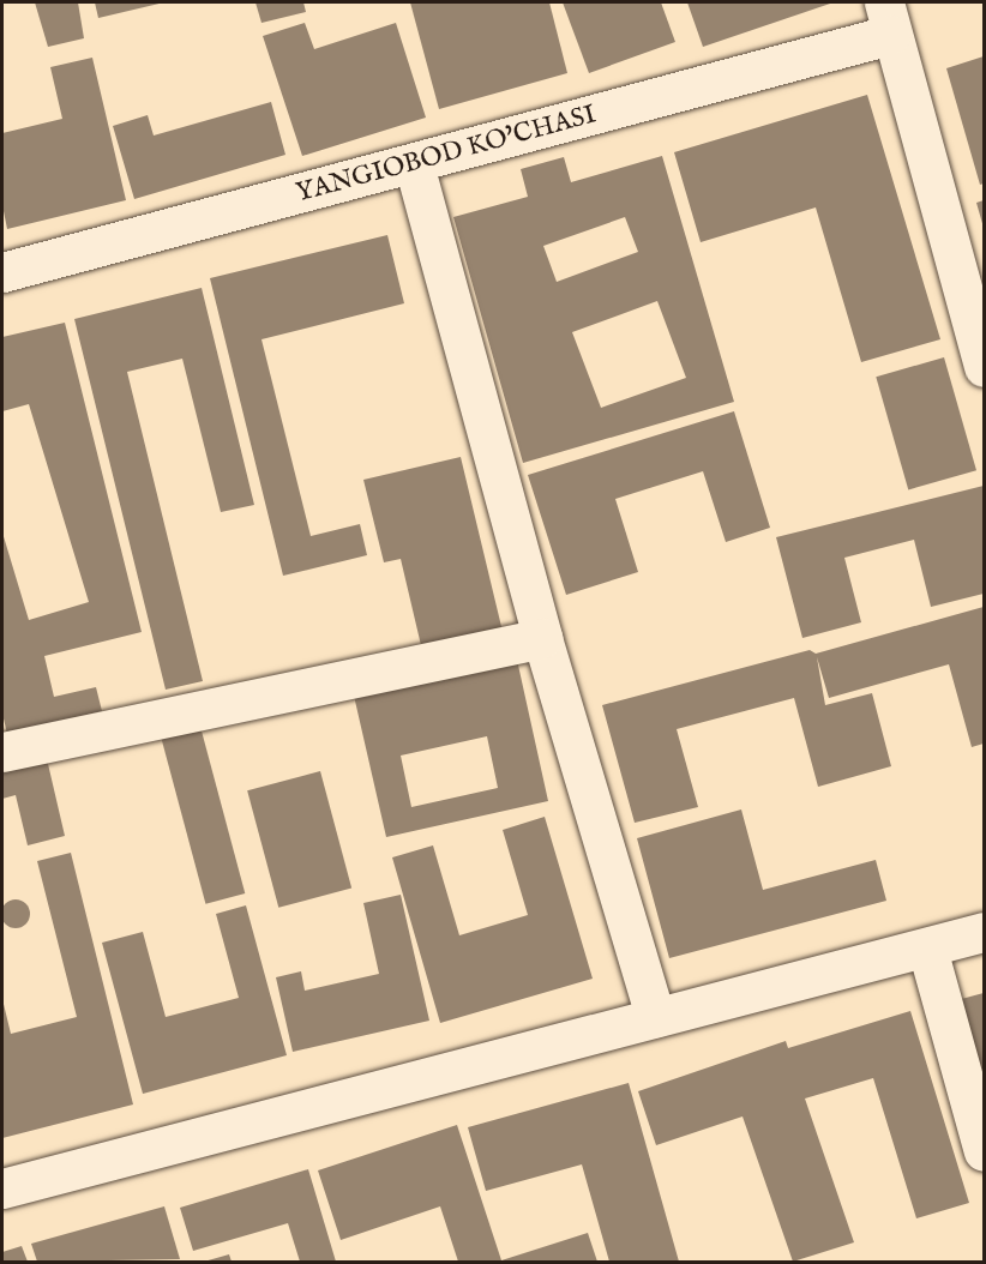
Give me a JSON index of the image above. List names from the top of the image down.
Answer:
{
  "streets": {
    "street": ["YANGIOBOD KO'CHASI"]
  }
}
